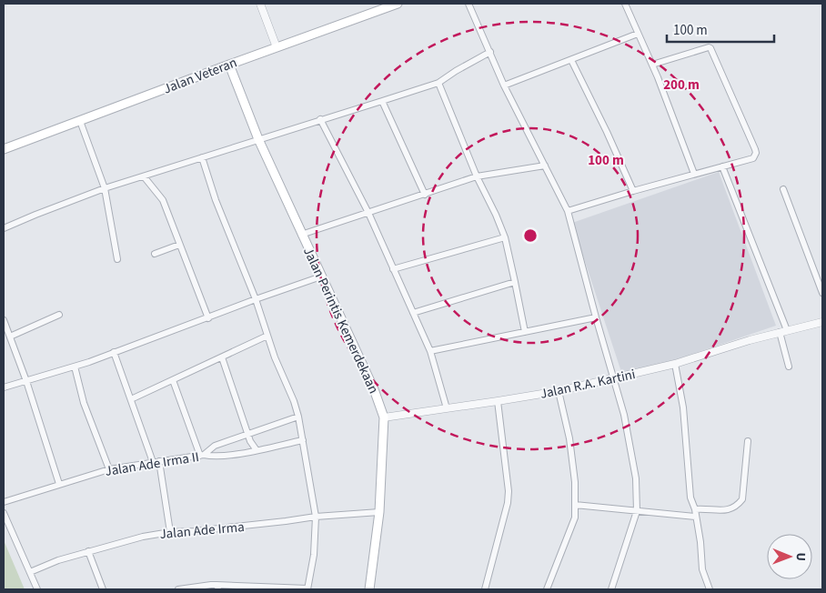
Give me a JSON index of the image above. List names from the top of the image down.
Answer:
{
  "streets": {
    "main road": ["Jalan Veteran", "Jalan Perintis Kemerdekaan"],
    "street": ["Jalan R.A. Kartini", "Jalan Ade Irma II", "Jalan Ade Irma"]
  },
  "crossings": [
    ["Jalan Veteran", "Jalan Perintis Kemerdekaan"],
    ["Jalan Perintis Kemerdekaan", "Jalan R.A. Kartini"],
    ["Jalan Perintis Kemerdekaan", "Jalan Ade Irma"]
  ],
  "scale_bar": "100 m",
  "north": "right",
  "rings": ["200 m", "100 m"]
}
